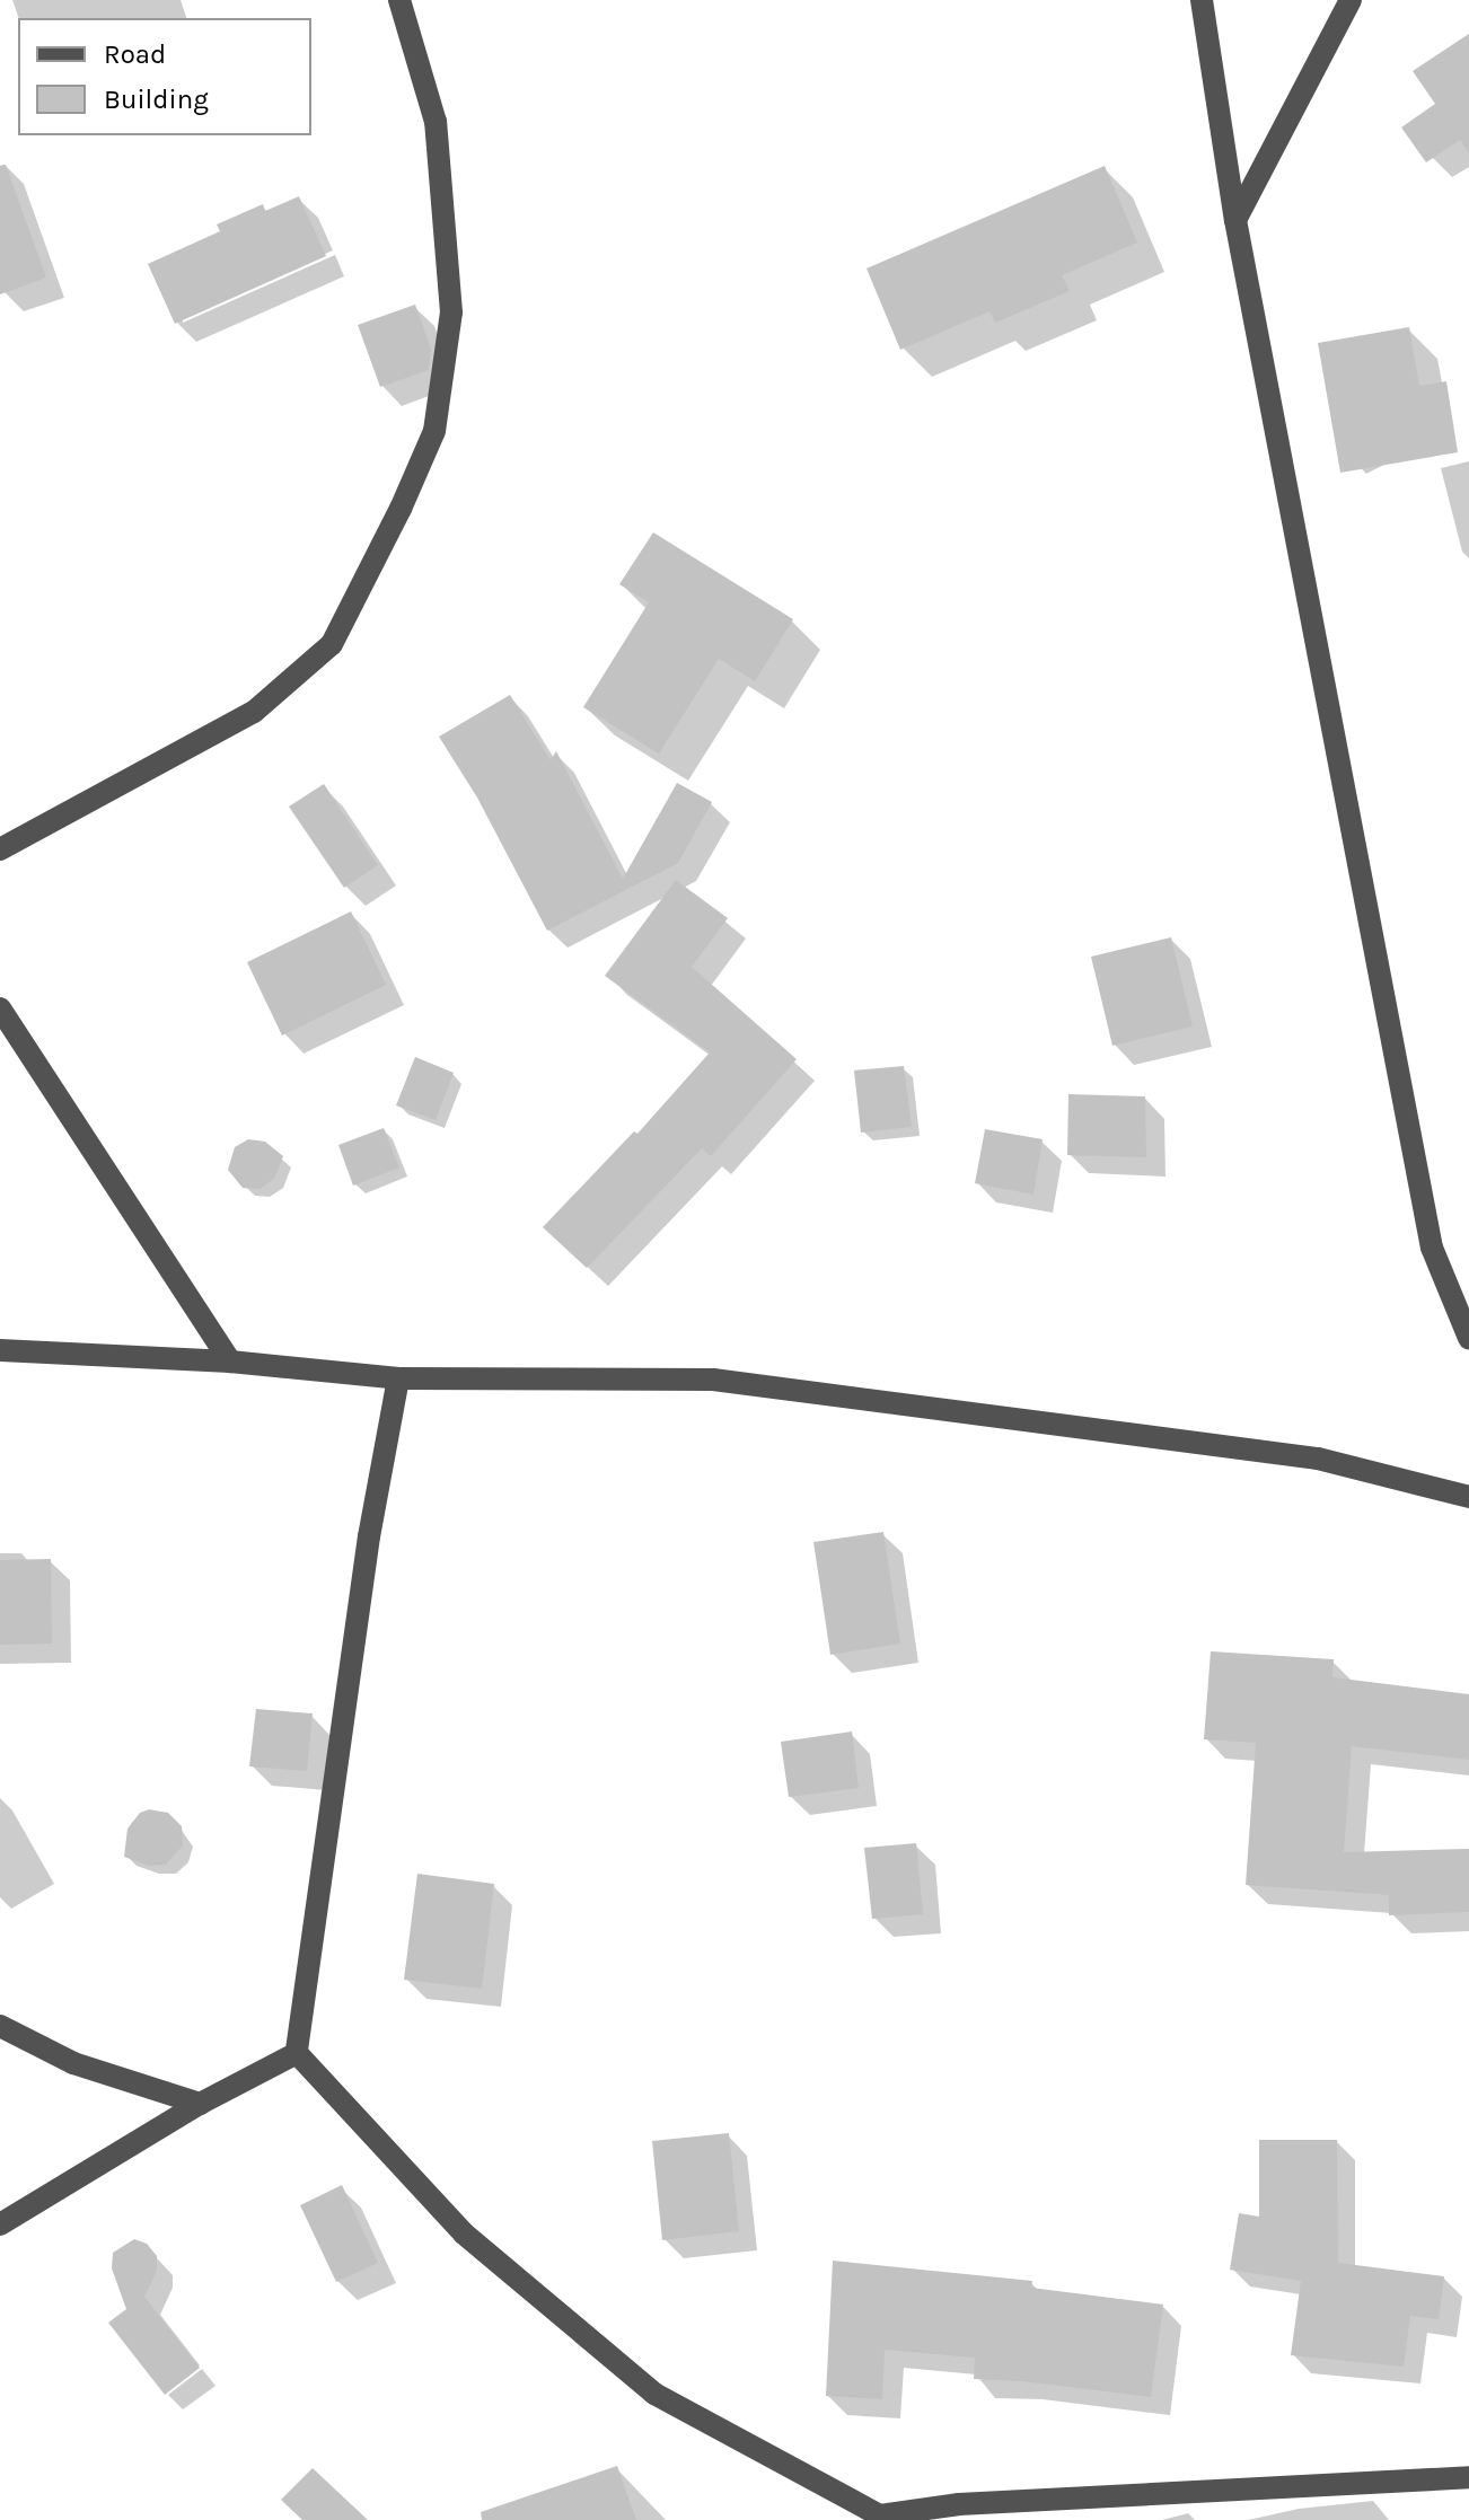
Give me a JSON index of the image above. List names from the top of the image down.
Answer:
{
  "legend": ["Road", "Building"]
}
